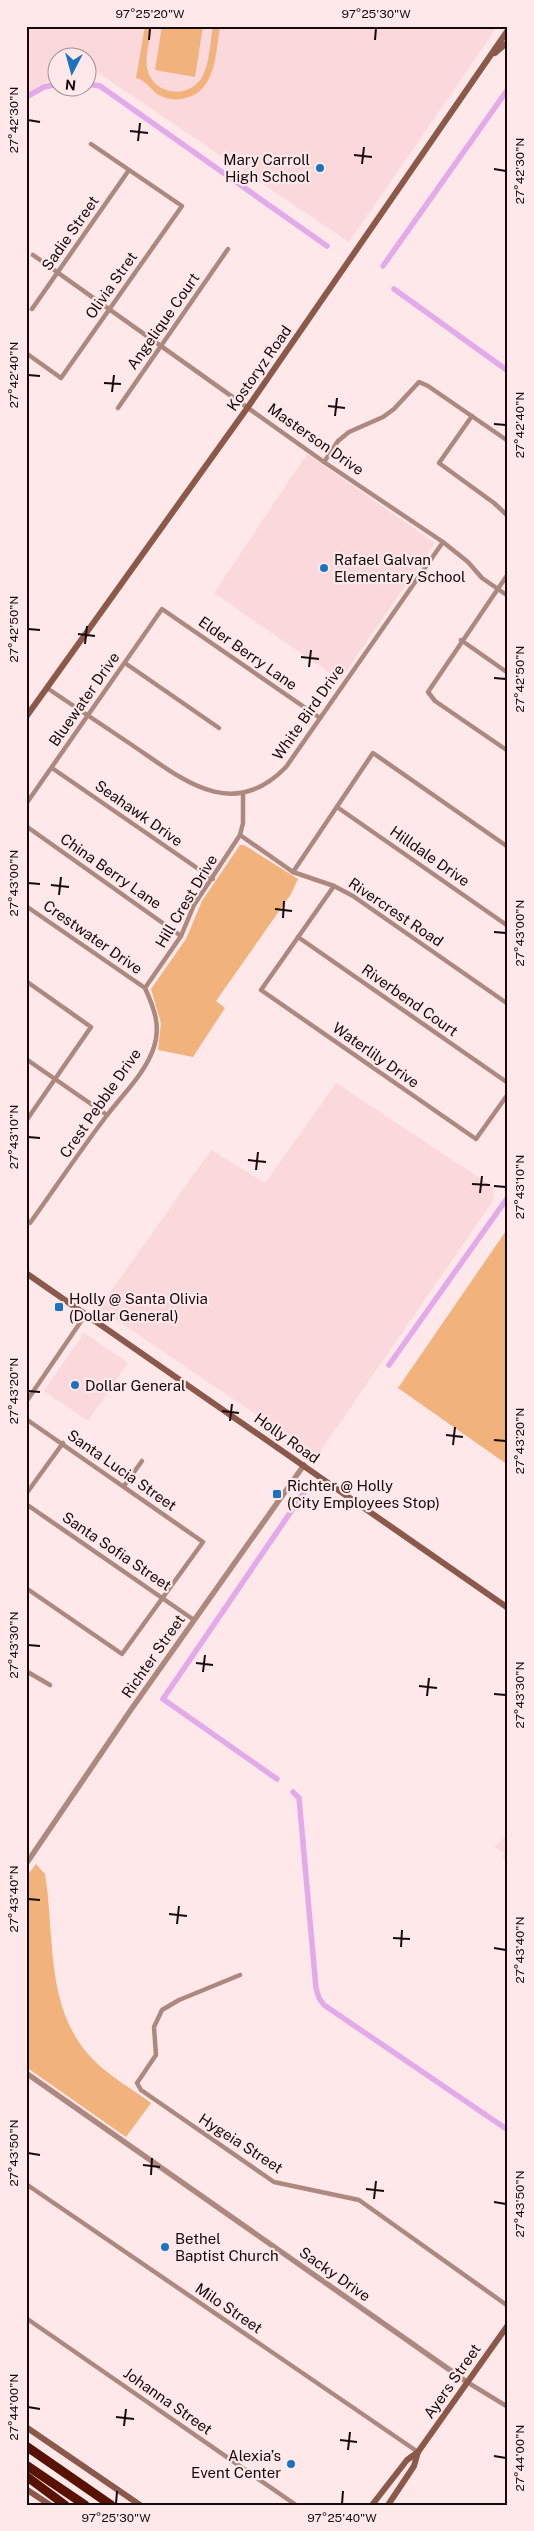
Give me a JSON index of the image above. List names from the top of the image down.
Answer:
{
  "streets": {
    "main road": ["Kostoryz Road", "Holly Road", "Ayers Street"],
    "street": [
      "Sadie Street",
      "Olivia Stret",
      "Angelique Court",
      "Masterson Drive",
      "Elder Berry Lane",
      "Bluewater Drive",
      "White Bird Drive",
      "Seahawk Drive",
      "Hilldale Drive",
      "China Berry Lane",
      "Hill Crest Drive",
      "Rivercrest Road",
      "Crestwater Drive",
      "Riverbend Court",
      "Waterlily Drive",
      "Crest Pebble Drive",
      "Santa Lucia Street",
      "Santa Sofia Street",
      "Richter Street",
      "Hygeia Street",
      "Sacky Drive",
      "Milo Street",
      "Johanna Street"
    ]
  },
  "crossings": [
    ["Sadie Street", "Olivia Stret"],
    ["Sadie Street", "Masterson Drive"],
    ["Olivia Stret", "Masterson Drive"],
    ["Angelique Court", "Masterson Drive"],
    ["Kostoryz Road", "Masterson Drive"],
    ["Kostoryz Road", "White Bird Drive"],
    ["Masterson Drive", "White Bird Drive"],
    ["Elder Berry Lane", "Bluewater Drive"],
    ["Elder Berry Lane", "White Bird Drive"],
    ["Bluewater Drive", "White Bird Drive"],
    ["Bluewater Drive", "Seahawk Drive"],
    ["White Bird Drive", "Hill Crest Drive"],
    ["Seahawk Drive", "Hill Crest Drive"],
    ["China Berry Lane", "Hill Crest Drive"],
    ["Hill Crest Drive", "Rivercrest Road"],
    ["Hill Crest Drive", "Crestwater Drive"],
    ["Hill Crest Drive", "Crest Pebble Drive"],
    ["Crestwater Drive", "Crest Pebble Drive"],
    ["Riverbend Court", "Waterlily Drive"],
    ["Holly Road", "Richter Street"],
    ["Santa Lucia Street", "Santa Sofia Street"],
    ["Santa Sofia Street", "Richter Street"],
    ["Sacky Drive", "Ayers Street"],
    ["Milo Street", "Ayers Street"]
  ],
  "places": {
    "other": [
      "Mary Carroll High School",
      "Rafael Galvan Elementary School",
      "Dollar General",
      "Bethel Baptist Church",
      "Alexia’s Event Center"
    ],
    "transit": ["Holly @ Santa Olivia (Dollar General)", "Richter @ Holly (City Employees Stop)"]
  },
  "north": "bottom",
  "coordinates": [
    "97°25'20\"W",
    "97°25'30\"W",
    "27°42'30\"N",
    "27°42'40\"N",
    "27°42'50\"N",
    "27°43'00\"N",
    "27°43'10\"N",
    "27°43'20\"N",
    "27°43'30\"N",
    "27°43'40\"N",
    "27°43'50\"N",
    "27°44'00\"N",
    "97°25'40\"W"
  ]
}
